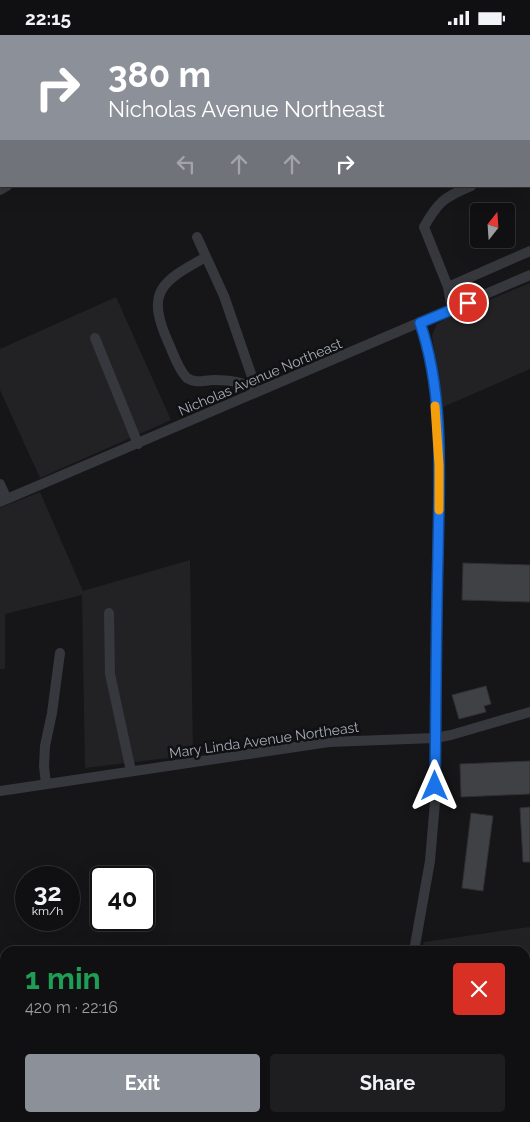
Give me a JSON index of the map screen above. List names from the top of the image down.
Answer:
{
  "streets": {
    "street": ["Nicholas Avenue Northeast", "Mary Linda Avenue Northeast"]
  },
  "north": "top",
  "page": {
    "status": "22:15",
    "turn": ["380 m", "Nicholas Avenue Northeast"],
    "speed": "32 km/h",
    "limit": "40",
    "heading": ["1 min", "420 m · 22:16"],
    "buttons": ["Exit", "Share"]
  }
}
